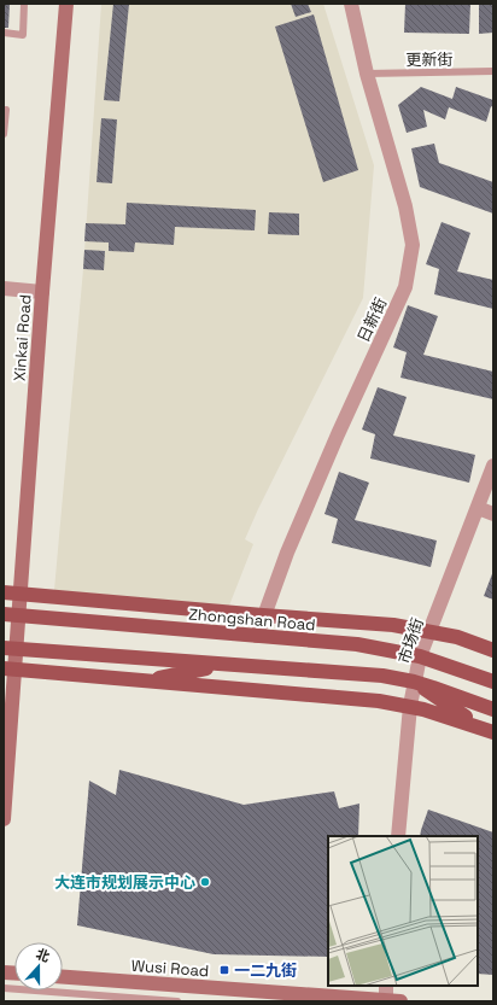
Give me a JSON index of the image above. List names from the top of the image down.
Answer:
{
  "streets": {
    "main road": ["Xinkai Road", "Zhongshan Road", "Wusi Road"],
    "street": ["日新街", "市场街"],
    "lane": ["更新街"]
  },
  "crossings": [
    ["更新街", "日新街"],
    ["日新街", "Zhongshan Road"],
    ["Xinkai Road", "Zhongshan Road"],
    ["Zhongshan Road", "市场街"]
  ],
  "places": {
    "other": ["大连市规划展示中心"],
    "transit": ["一二九街"]
  },
  "north": "top"
}
